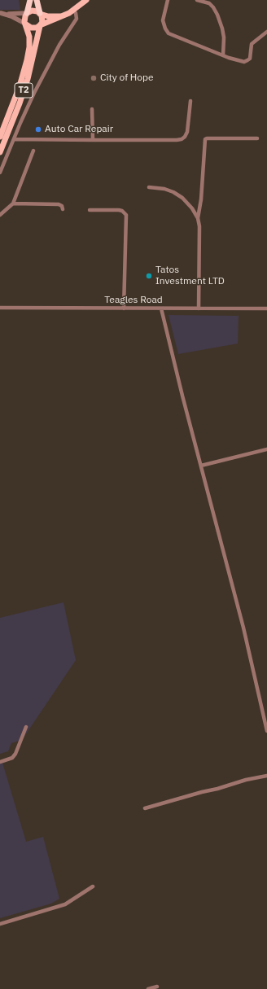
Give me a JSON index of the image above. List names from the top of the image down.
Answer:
{
  "streets": {
    "main road": ["T2"],
    "street": ["Teagles Road"]
  },
  "places": ["City of Hope", "Auto Car Repair", "Tatos Investment LTD"]
}
